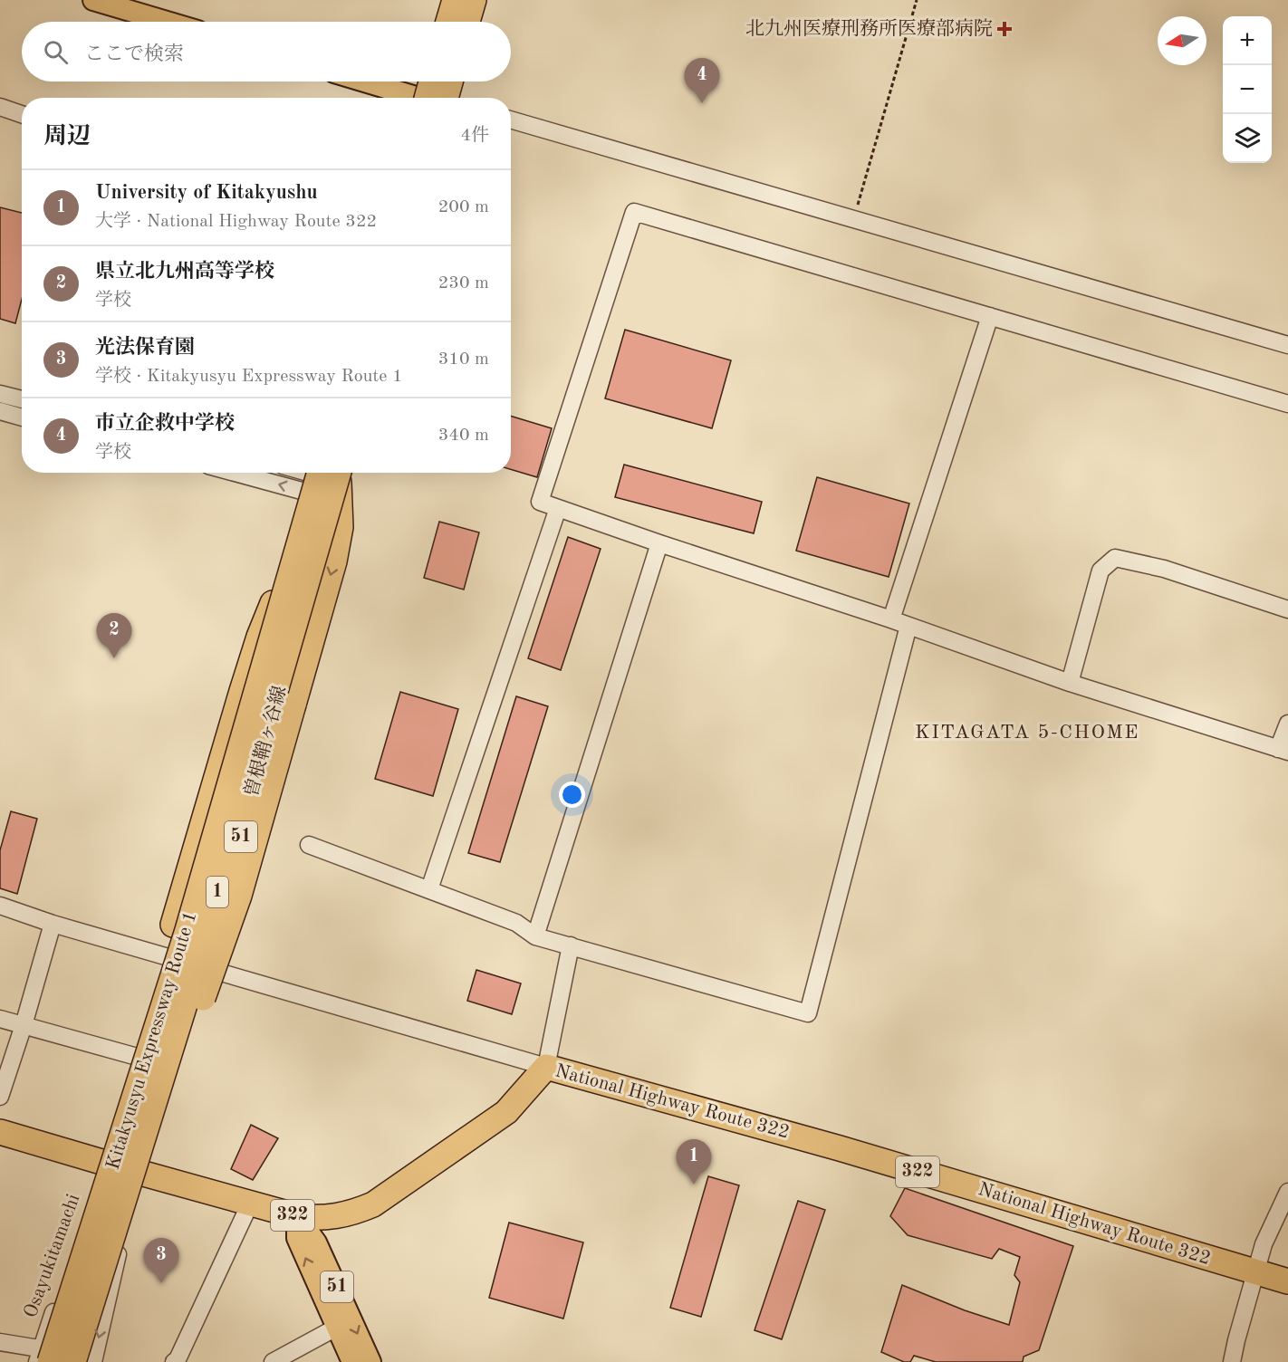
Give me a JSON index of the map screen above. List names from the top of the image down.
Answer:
{
  "streets": {
    "highway": [
      "1",
      "Kitakyusyu Expressway Route 1",
      "National Highway Route 322",
      "322"
    ],
    "main road": ["曽根鞘ヶ谷線", "51"]
  },
  "crossings": [
    ["曽根鞘ヶ谷線", "Kitakyusyu Expressway Route 1"],
    ["曽根鞘ヶ谷線", "National Highway Route 322"],
    ["51", "National Highway Route 322"],
    ["Kitakyusyu Expressway Route 1", "National Highway Route 322"]
  ],
  "districts": ["KITAGATA 5-CHOME"],
  "places": {
    "health": ["北九州医療刑務所医療部病院"]
  },
  "north": "left",
  "page": {
    "map_buttons": ["+", "−"],
    "search": "ここで検索",
    "pins": [
      "4",
      "2",
      "1",
      "3"
    ],
    "heading": ["周辺", "4件"],
    "list": [
      {
        "mark": "1",
        "name": "University of Kitakyushu",
        "note": "大学 · National Highway Route 322",
        "value": "200 m"
      },
      {
        "mark": "2",
        "name": "県立北九州高等学校",
        "note": "学校",
        "value": "230 m"
      },
      {
        "mark": "3",
        "name": "光法保育園",
        "note": "学校 · Kitakyusyu Expressway Route 1",
        "value": "310 m"
      },
      {
        "mark": "4",
        "name": "市立企救中学校",
        "note": "学校",
        "value": "340 m"
      }
    ]
  }
}
